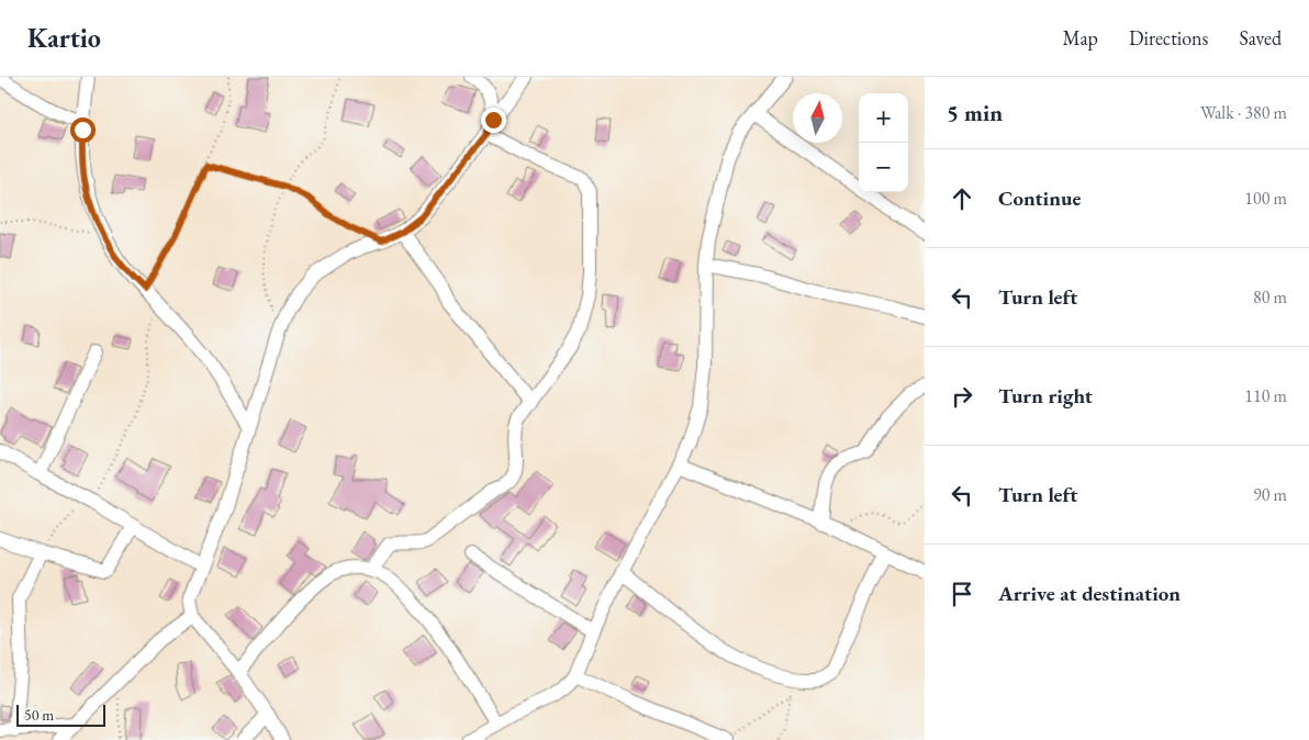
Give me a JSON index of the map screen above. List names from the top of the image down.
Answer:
{
  "scale_bar": "50 m",
  "north": "top",
  "page": {
    "header": "Kartio",
    "nav": ["Map", "Directions", "Saved"],
    "heading": ["5 min", "Walk · 380 m"],
    "map_buttons": ["+", "−"],
    "list": [
      ["Continue", "100 m"],
      ["Turn left", "80 m"],
      ["Turn right", "110 m"],
      ["Turn left", "90 m"],
      "Arrive at destination"
    ],
    "scale": "50 m"
  }
}
